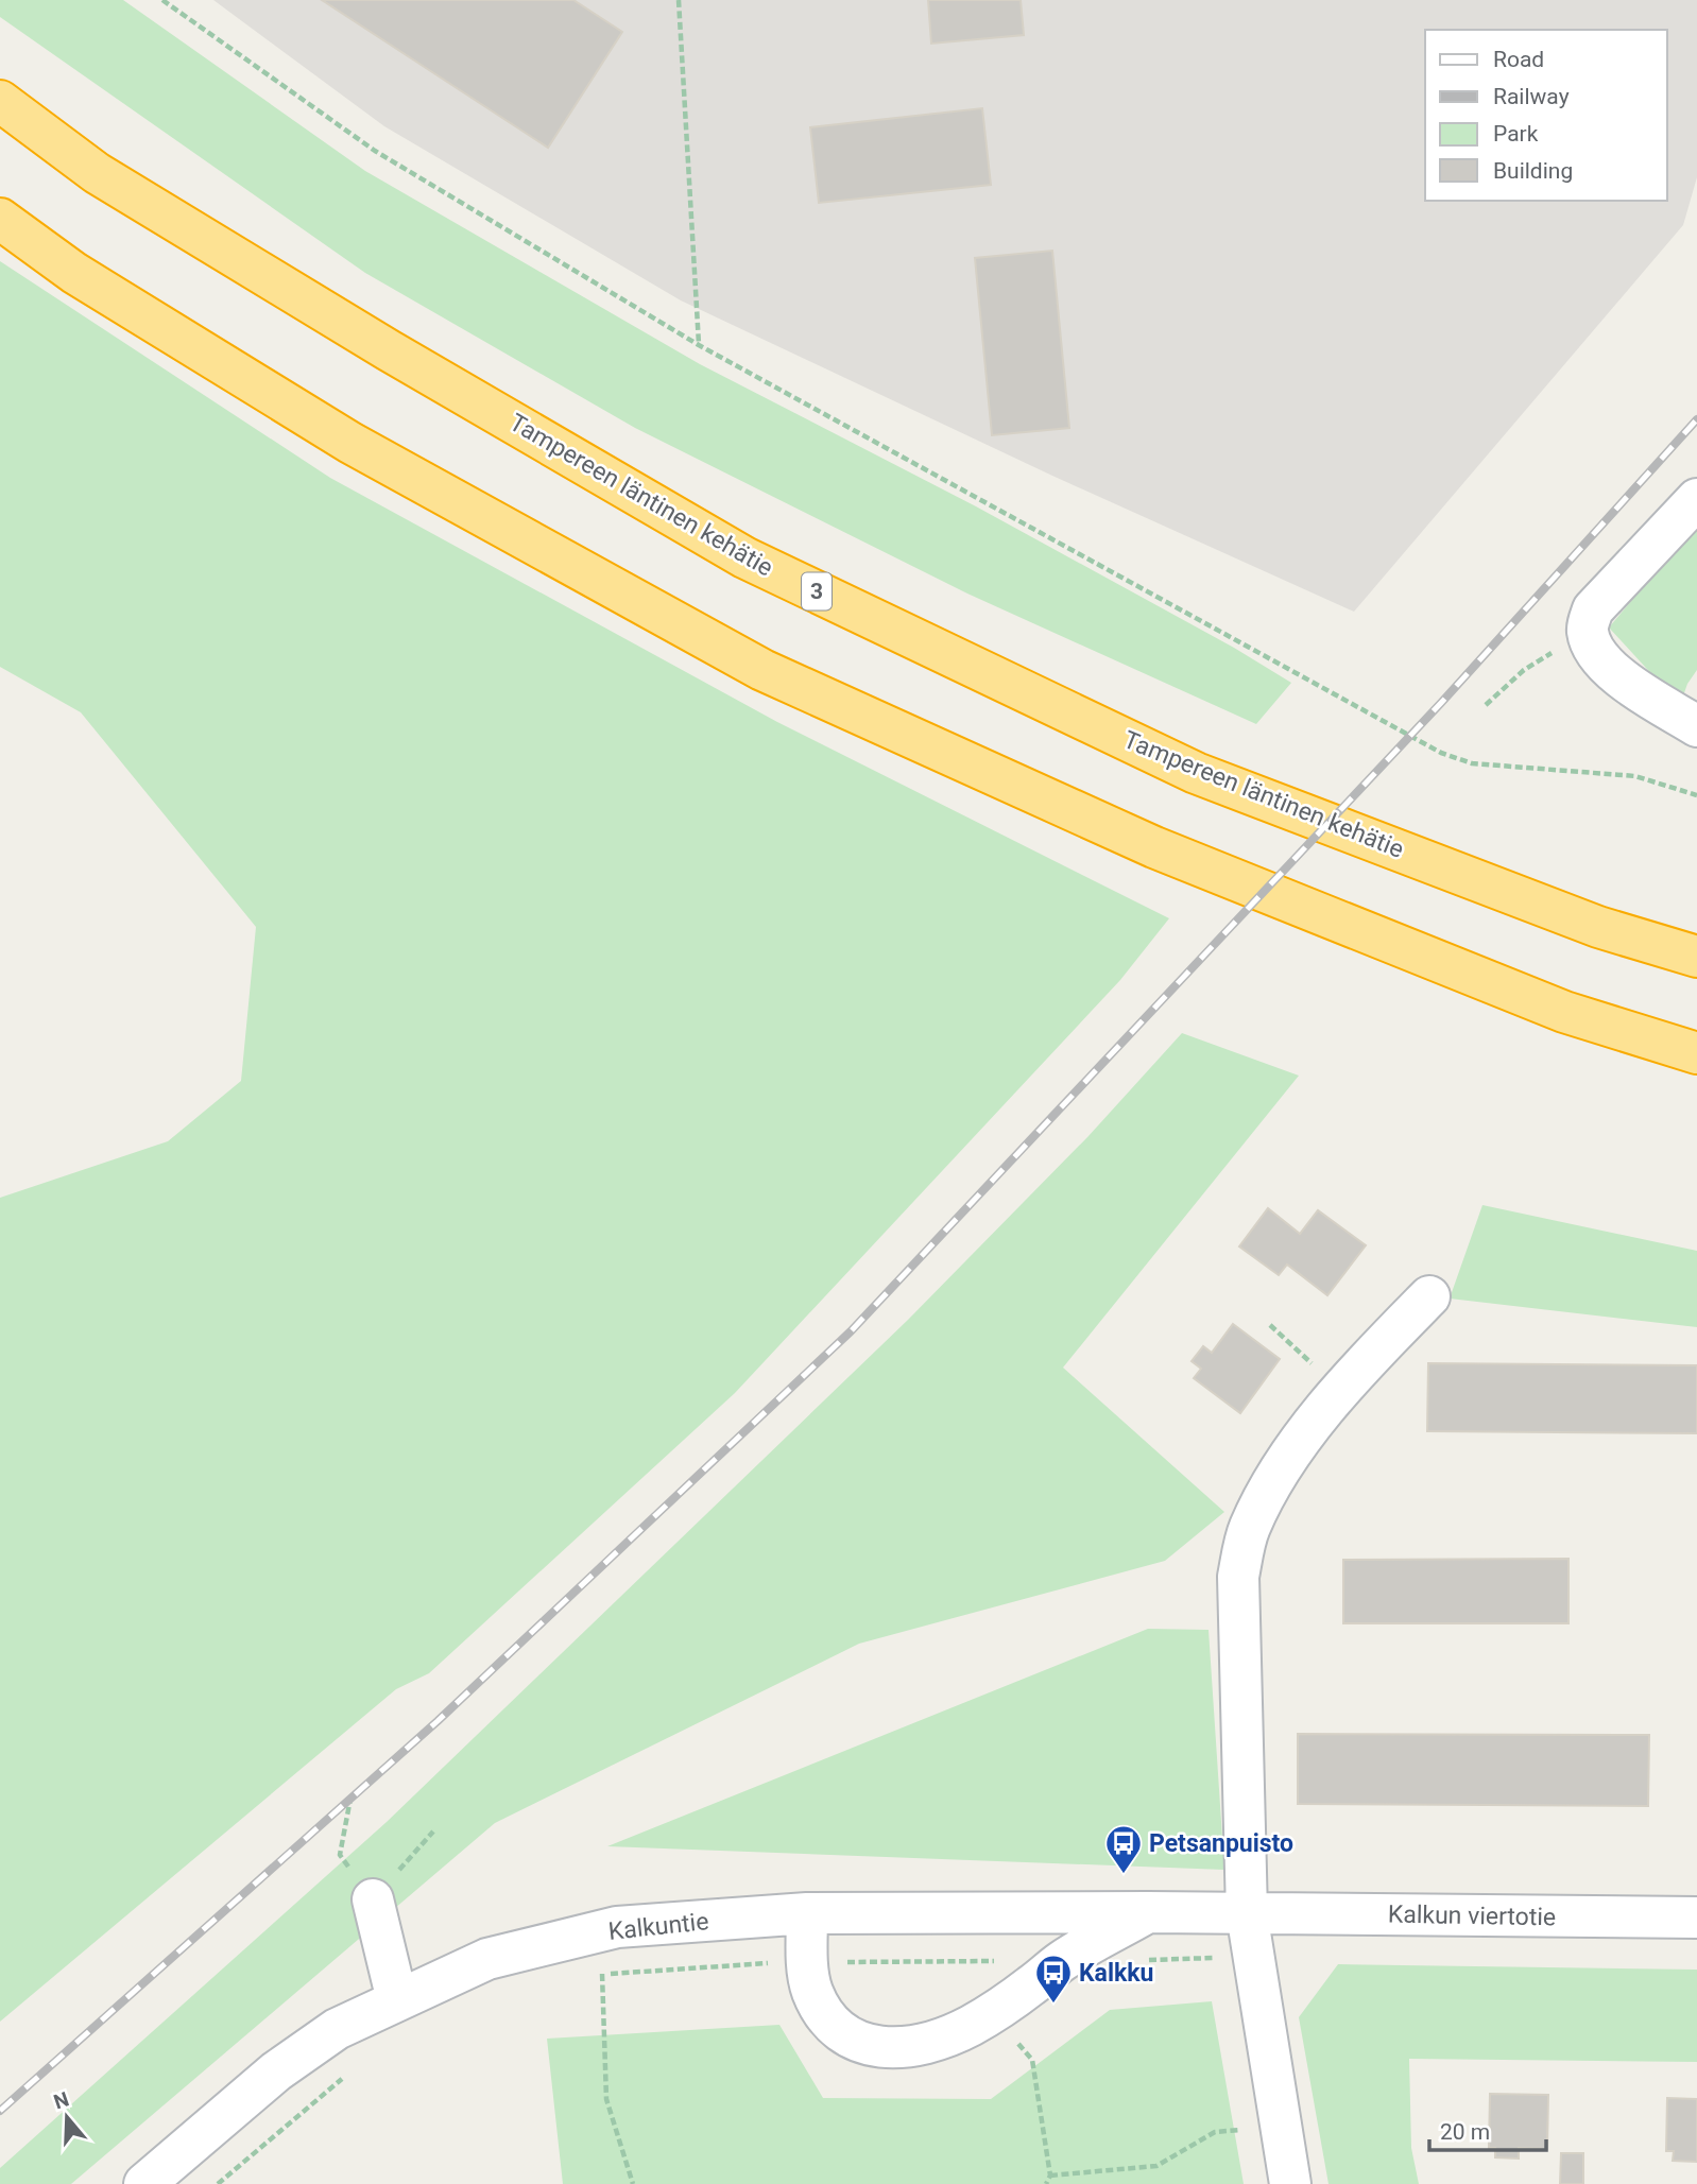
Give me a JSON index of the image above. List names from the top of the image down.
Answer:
{
  "streets": {
    "highway": ["Tampereen läntinen kehätie", "3"],
    "street": ["Kalkun viertotie", "Kalkuntie"]
  },
  "crossings": [
    ["Kalkun viertotie", "Kalkuntie"]
  ],
  "places": {
    "bus stop": ["Petsanpuisto", "Kalkku"]
  },
  "legend": [
    "Road",
    "Railway",
    "Park",
    "Building"
  ],
  "scale_bar": "20 m",
  "north": "top"
}
